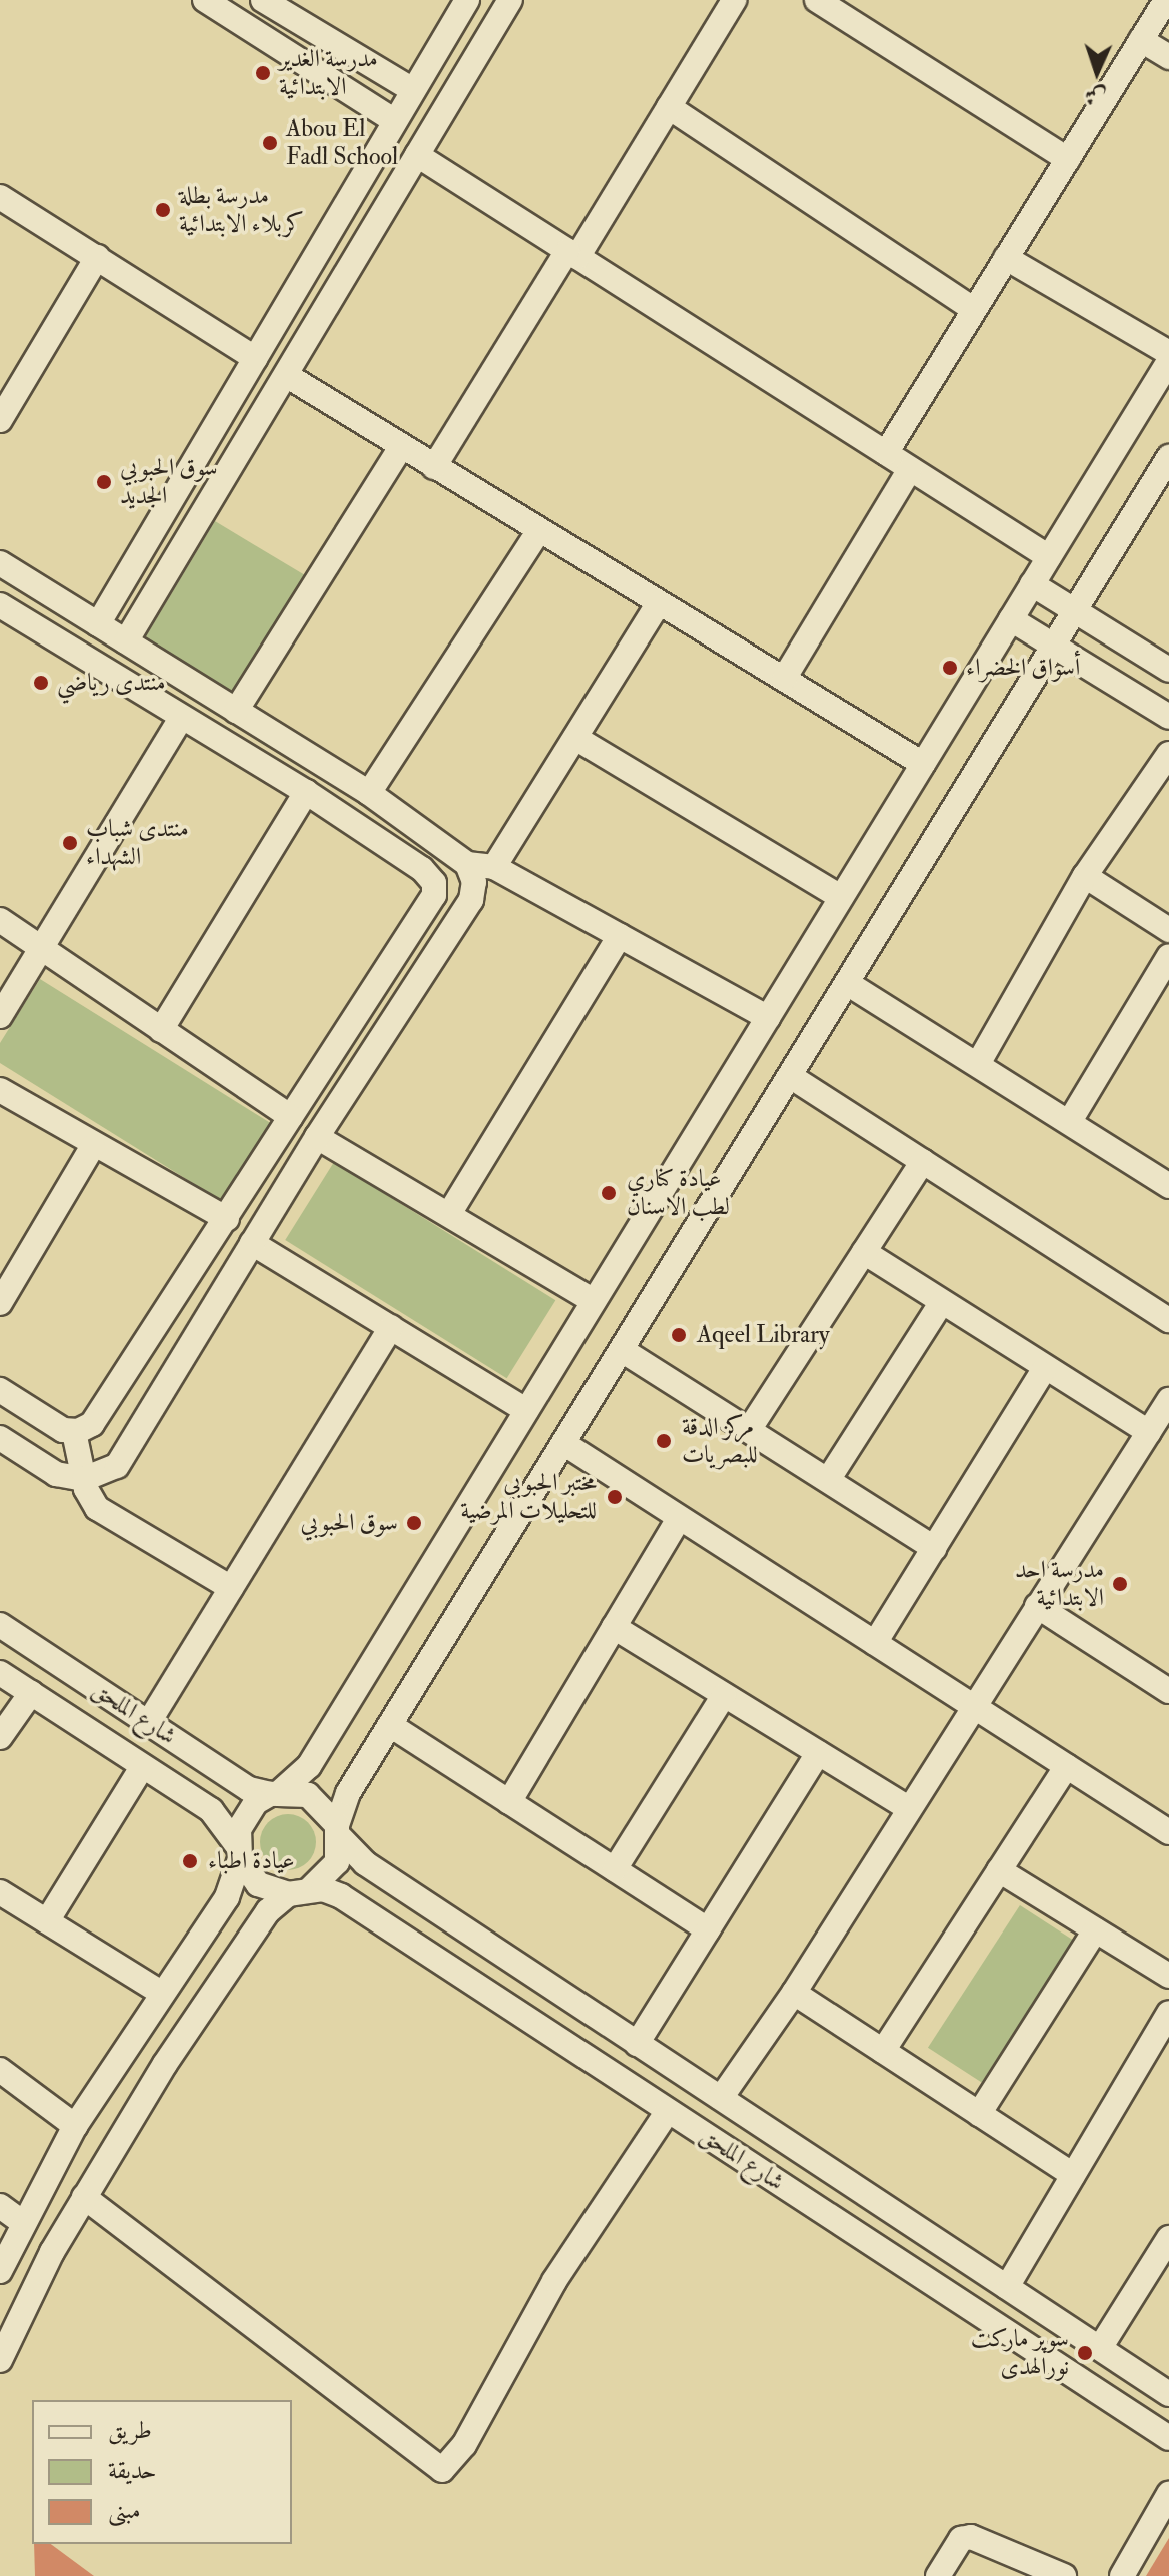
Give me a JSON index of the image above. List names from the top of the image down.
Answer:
{
  "streets": {
    "street": ["شارع الملحق"]
  },
  "places": [
    "مدرسة الغدير الابتدائية",
    "Abou El Fadl School",
    "مدرسة بطلة كربلاء الابتدائية",
    "سوق الحبوبي الجديد",
    "أسواق الخضراء",
    "منتدى رياضي",
    "منتدى شباب الشهداء",
    "عيادة كناري لطب الاسنان",
    "Aqeel Library",
    "مركز الدقة للبصريات",
    "مختبر الحبوبي للتحليلات المرضية",
    "سوق الحبوبي",
    "مدرسة احد الابتدائية",
    "عيادة اطباء",
    "سوپر مارکت نورالهدی"
  ],
  "legend": ["طريق", "حديقة", "مبنى"],
  "north": "bottom"
}
